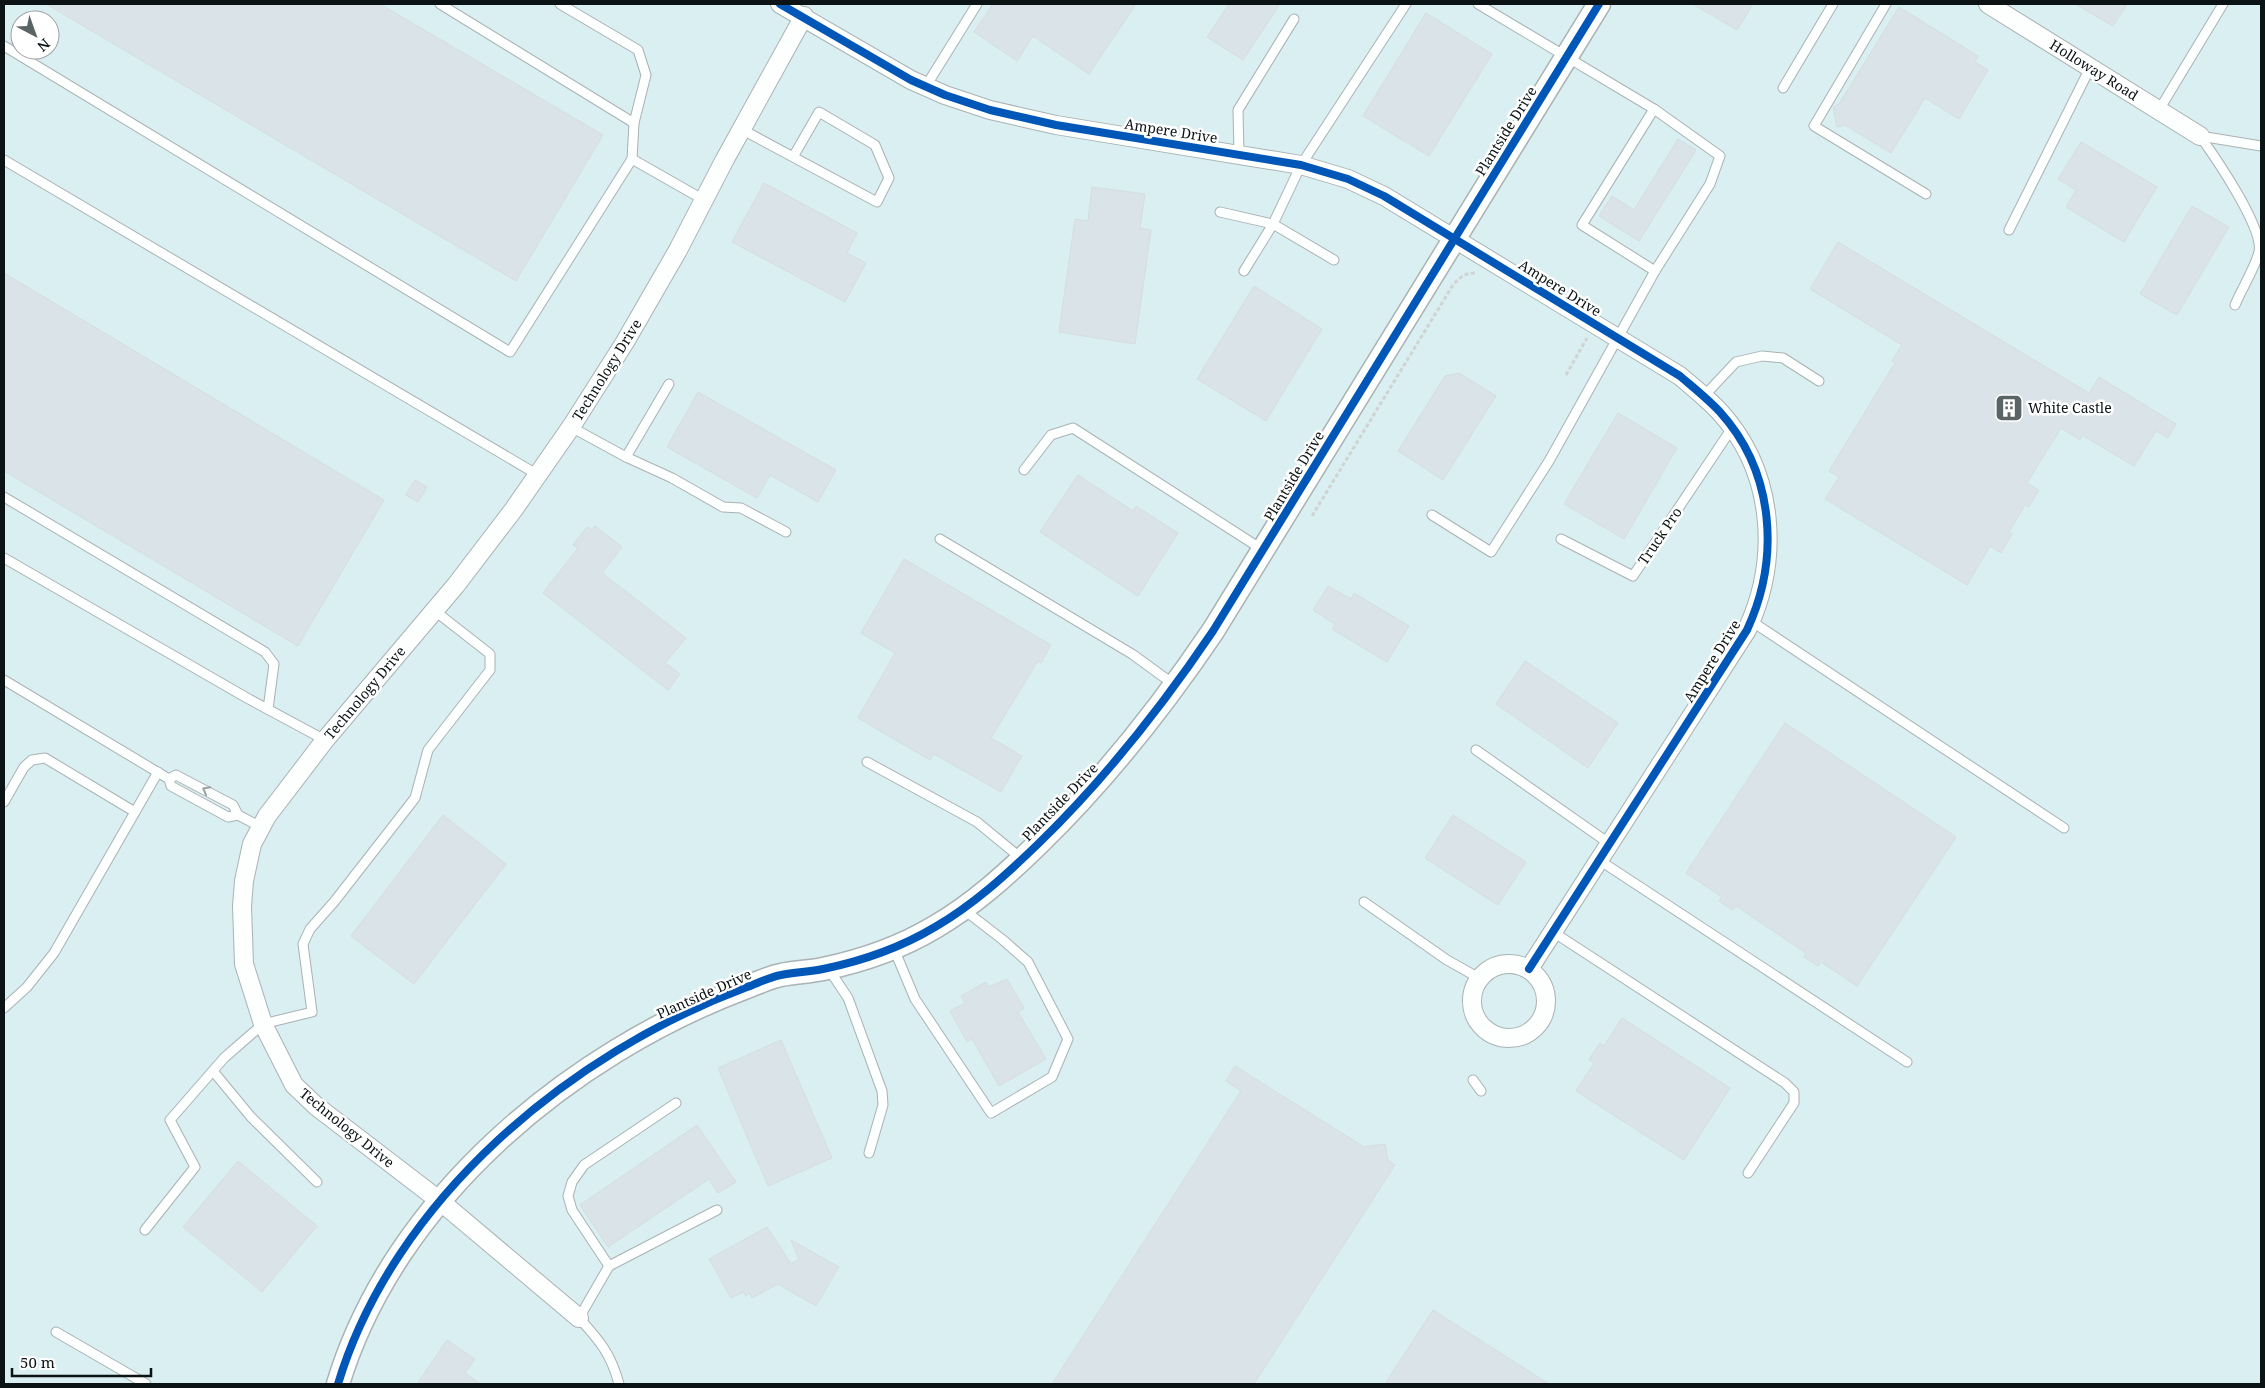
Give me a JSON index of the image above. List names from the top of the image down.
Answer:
{
  "streets": {
    "street": [
      "Holloway Road",
      "Ampere Drive",
      "Plantside Drive",
      "Technology Drive"
    ],
    "lane": ["Truck Pro"]
  },
  "crossings": [
    ["Ampere Drive", "Plantside Drive"],
    ["Ampere Drive", "Technology Drive"],
    ["Ampere Drive", "Truck Pro"],
    ["Plantside Drive", "Technology Drive"]
  ],
  "places": {
    "building": ["White Castle"]
  },
  "scale_bar": "50 m",
  "north": "bottom right"
}
